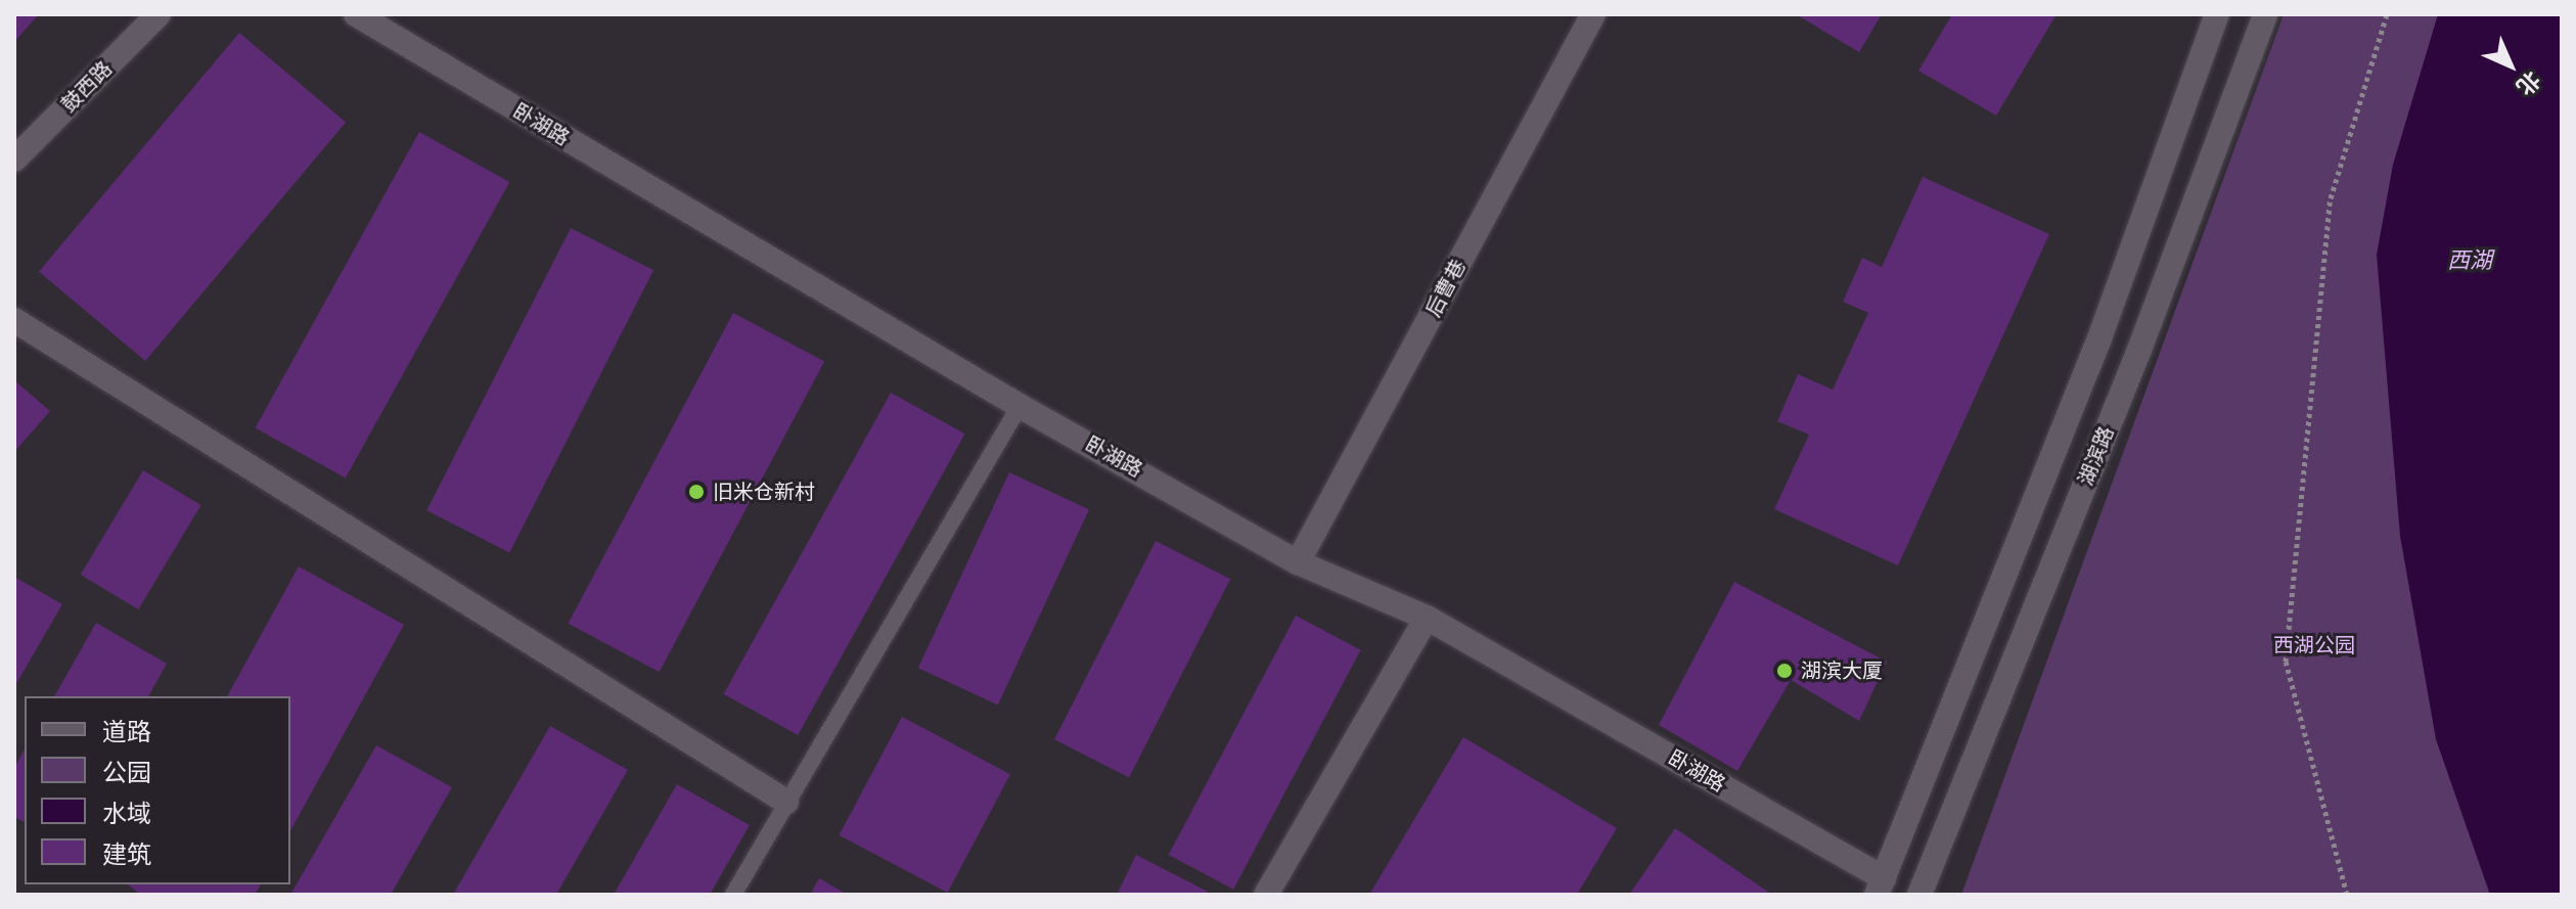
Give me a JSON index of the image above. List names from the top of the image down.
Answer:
{
  "streets": {
    "street": [
      "鼓西路",
      "卧湖路",
      "后曹巷",
      "湖滨路"
    ]
  },
  "crossings": [
    ["卧湖路", "后曹巷"],
    ["卧湖路", "湖滨路"]
  ],
  "water": ["西湖"],
  "parks": ["西湖公园"],
  "places": ["旧米仓新村", "湖滨大厦"],
  "legend": [
    "道路",
    "公园",
    "水域",
    "建筑"
  ],
  "north": "bottom right"
}
